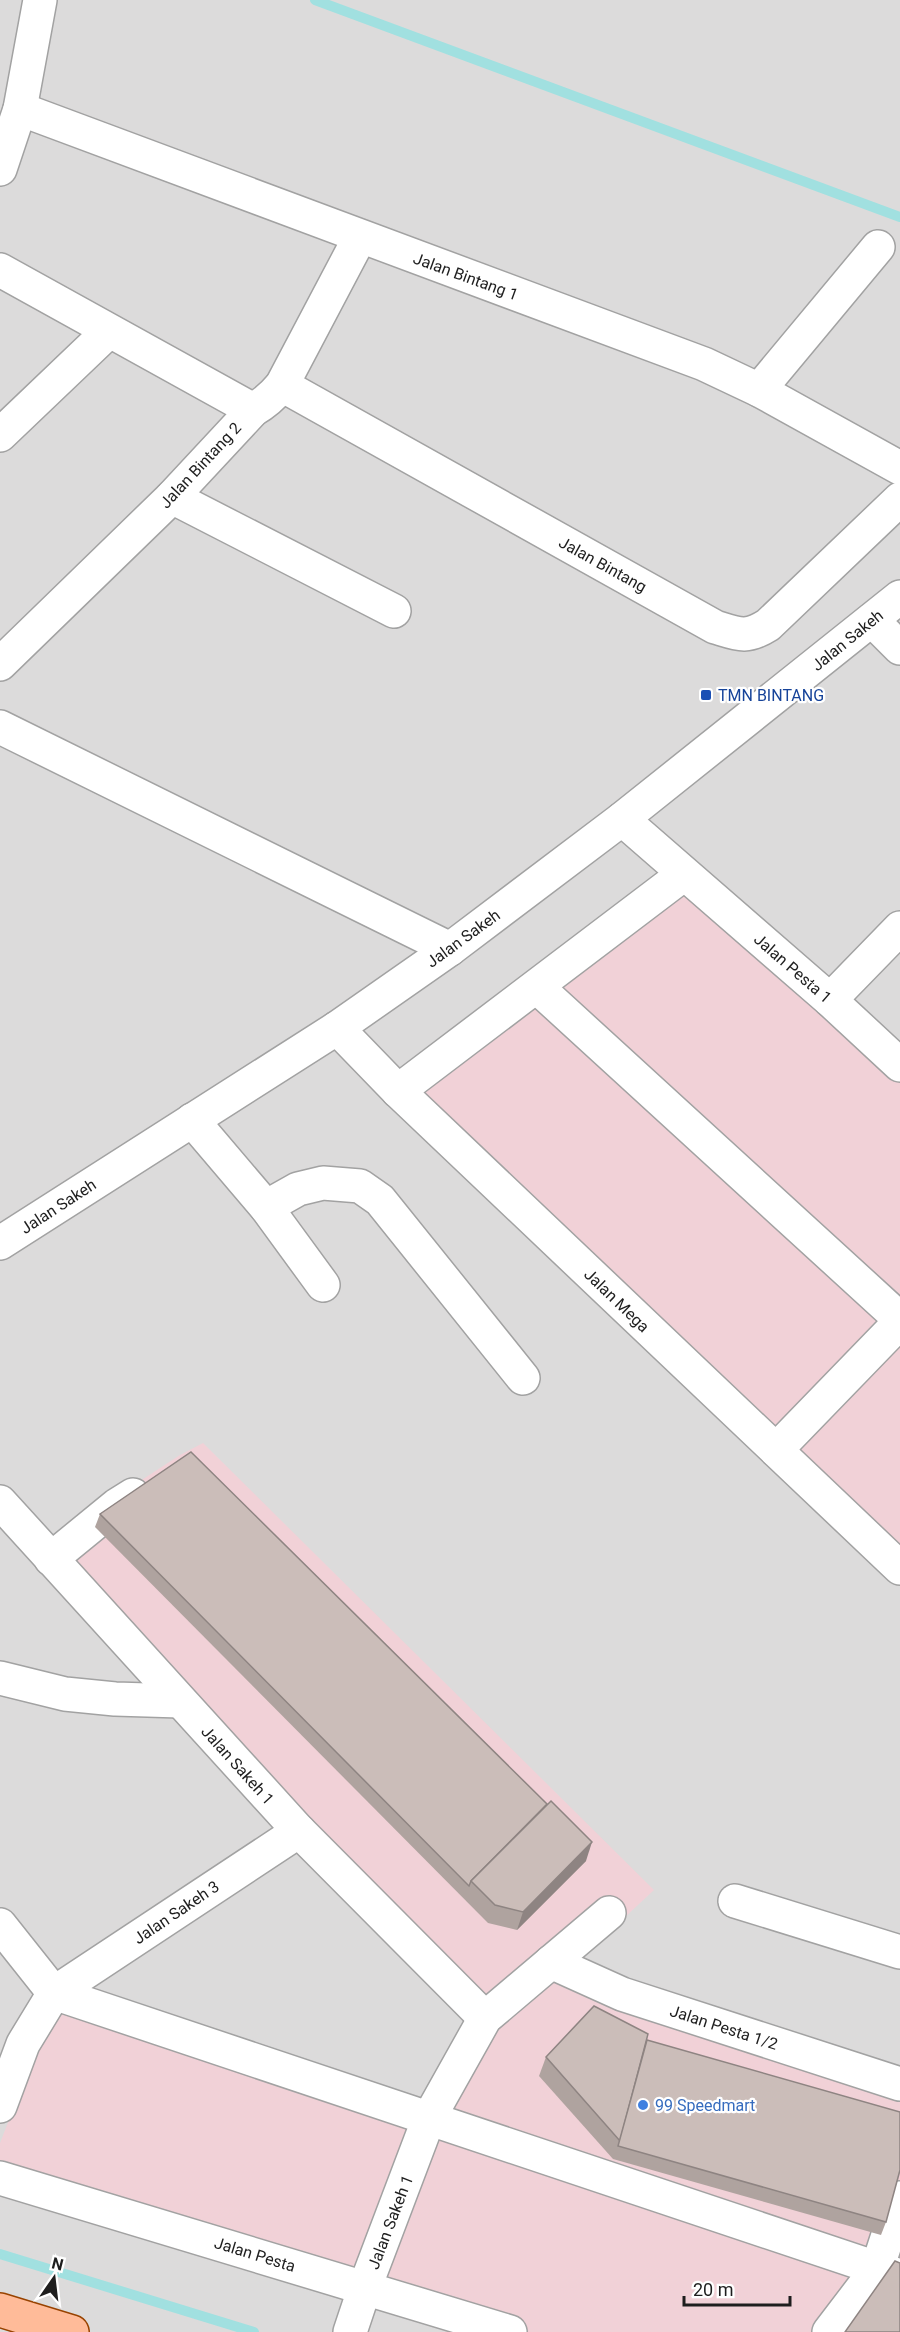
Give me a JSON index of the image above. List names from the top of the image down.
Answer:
{
  "streets": {
    "street": [
      "Jalan Bintang 1",
      "Jalan Bintang 2",
      "Jalan Bintang",
      "Jalan Sakeh",
      "Jalan Pesta 1",
      "Jalan Mega",
      "Jalan Sakeh 1",
      "Jalan Sakeh 3",
      "Jalan Pesta 1/2",
      "Jalan Pesta"
    ]
  },
  "crossings": [
    ["Jalan Bintang 1", "Jalan Bintang 2"],
    ["Jalan Bintang 2", "Jalan Bintang"],
    ["Jalan Sakeh", "Jalan Pesta 1"],
    ["Jalan Sakeh", "Jalan Mega"],
    ["Jalan Sakeh 1", "Jalan Sakeh 3"],
    ["Jalan Sakeh 1", "Jalan Pesta 1/2"],
    ["Jalan Sakeh 1", "Jalan Pesta"]
  ],
  "places": {
    "transit": ["TMN BINTANG"],
    "other": ["99 Speedmart"]
  },
  "scale_bar": "20 m",
  "north": "top"
}
